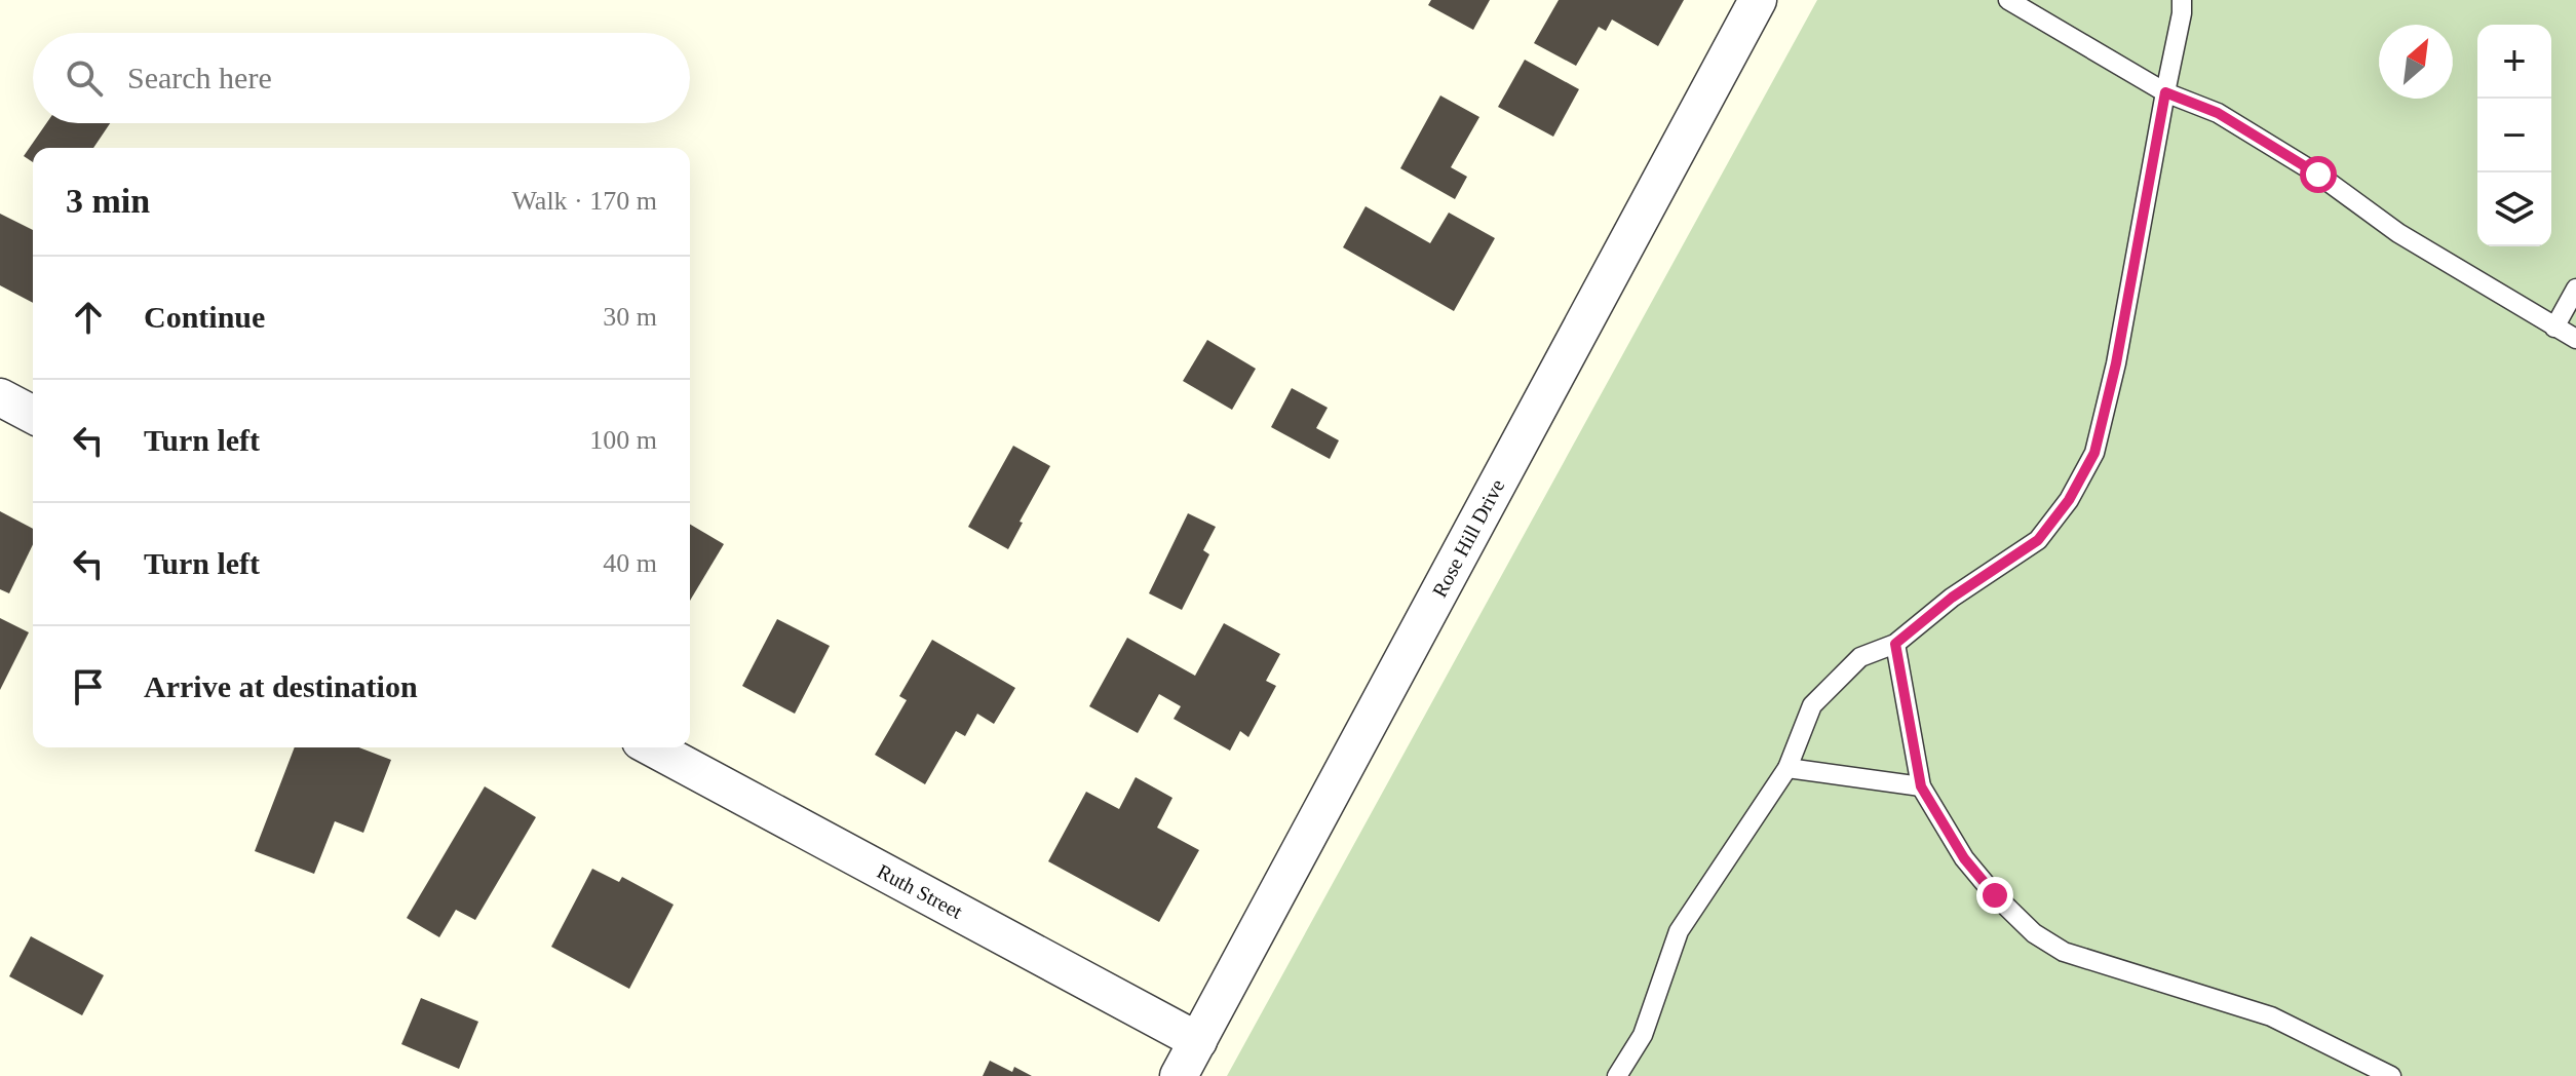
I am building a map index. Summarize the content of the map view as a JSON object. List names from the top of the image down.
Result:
{
  "streets": {
    "street": ["Rose Hill Drive", "Ruth Street"]
  },
  "crossings": [
    ["Rose Hill Drive", "Ruth Street"]
  ],
  "north": "top right",
  "page": {
    "map_buttons": ["+", "−"],
    "search": "Search here",
    "heading": ["3 min", "Walk · 170 m"],
    "list": [
      ["Continue", "30 m"],
      ["Turn left", "100 m"],
      ["Turn left", "40 m"],
      "Arrive at destination"
    ]
  }
}
